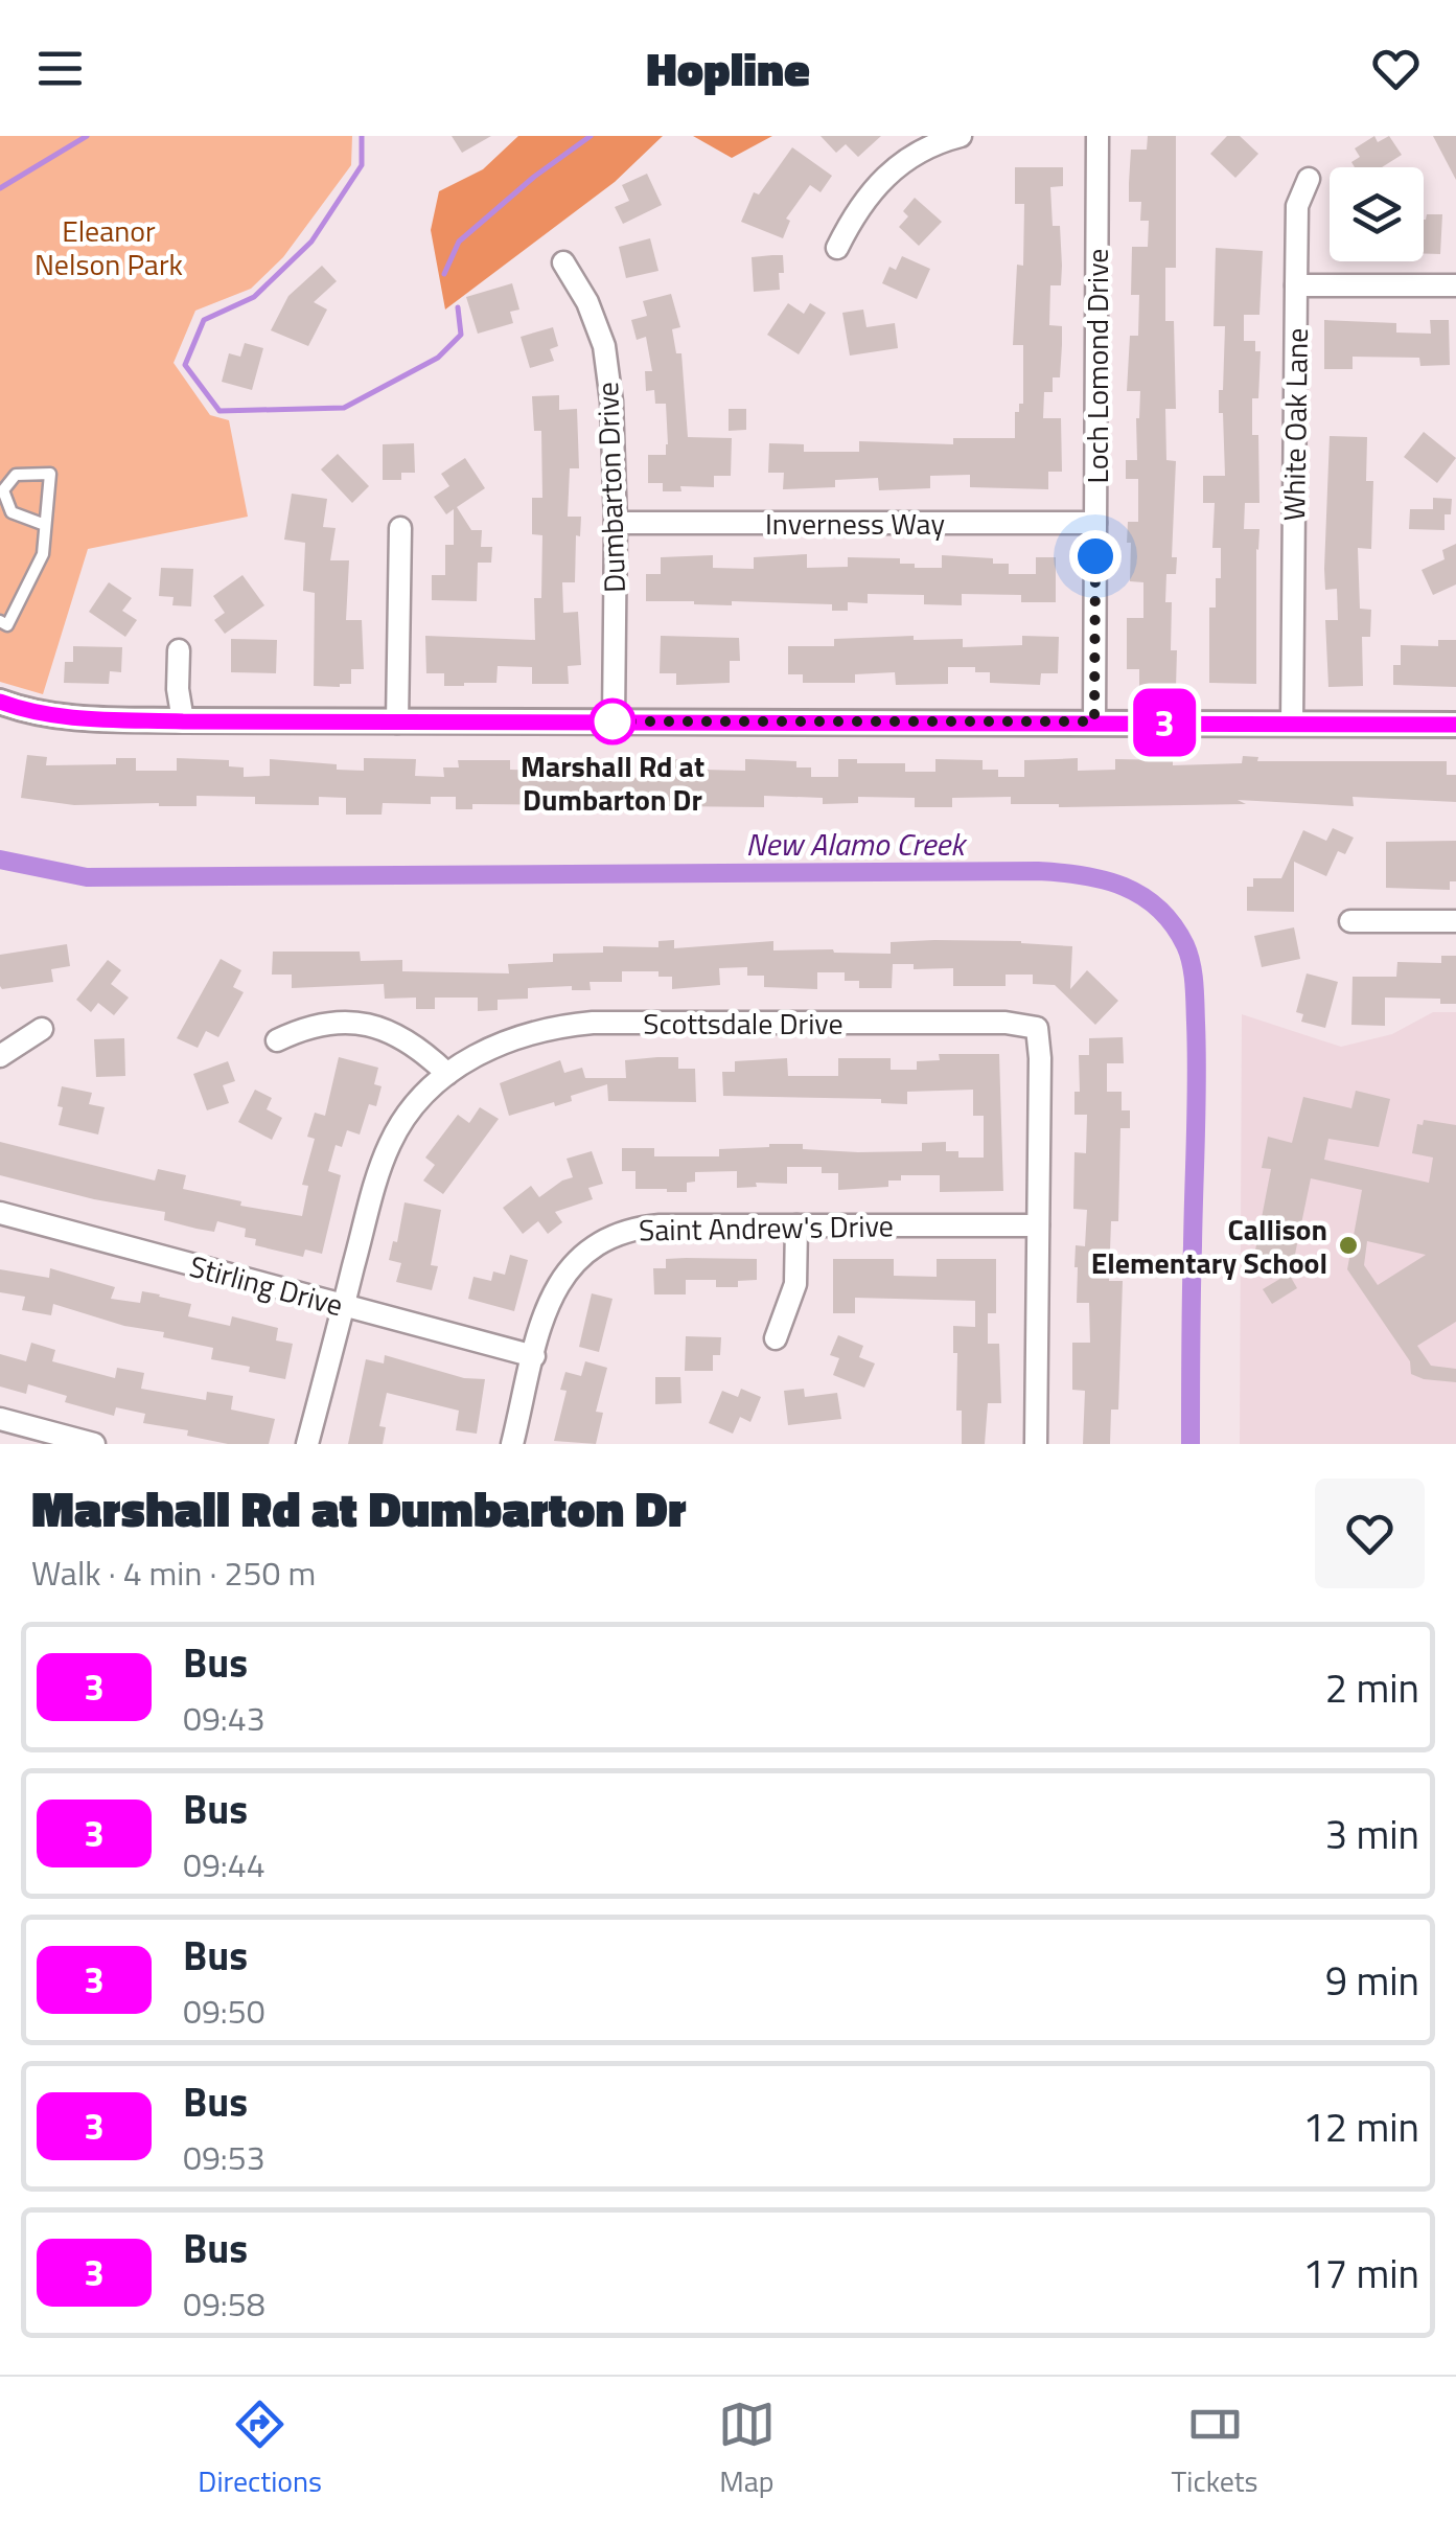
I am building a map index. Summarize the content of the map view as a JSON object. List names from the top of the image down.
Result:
{
  "streets": {
    "street": [
      "Loch Lomond Drive",
      "White Oak Lane",
      "Dumbarton Drive",
      "Inverness Way",
      "Scottsdale Drive",
      "Saint Andrew's Drive",
      "Stirling Drive"
    ]
  },
  "crossings": [
    ["Loch Lomond Drive", "Inverness Way"],
    ["Dumbarton Drive", "Inverness Way"],
    ["Scottsdale Drive", "Saint Andrew's Drive"],
    ["Scottsdale Drive", "Stirling Drive"],
    ["Saint Andrew's Drive", "Stirling Drive"]
  ],
  "water": ["New Alamo Creek"],
  "parks": ["Eleanor Nelson Park"],
  "places": ["Marshall Rd at Dumbarton Dr", "Callison Elementary School"],
  "lines": ["bus line 3"],
  "page": {
    "header": "Hopline",
    "on_map": "3",
    "heading": ["Marshall Rd at Dumbarton Dr", "Walk · 4 min · 250 m"],
    "list": [
      {
        "mark": "3",
        "name": "Bus",
        "note": "09:43",
        "value": "2 min"
      },
      {
        "mark": "3",
        "name": "Bus",
        "note": "09:44",
        "value": "3 min"
      },
      {
        "mark": "3",
        "name": "Bus",
        "note": "09:50",
        "value": "9 min"
      },
      {
        "mark": "3",
        "name": "Bus",
        "note": "09:53",
        "value": "12 min"
      },
      {
        "mark": "3",
        "name": "Bus",
        "note": "09:58",
        "value": "17 min"
      }
    ],
    "tabs": ["Directions", "Map", "Tickets"]
  }
}
